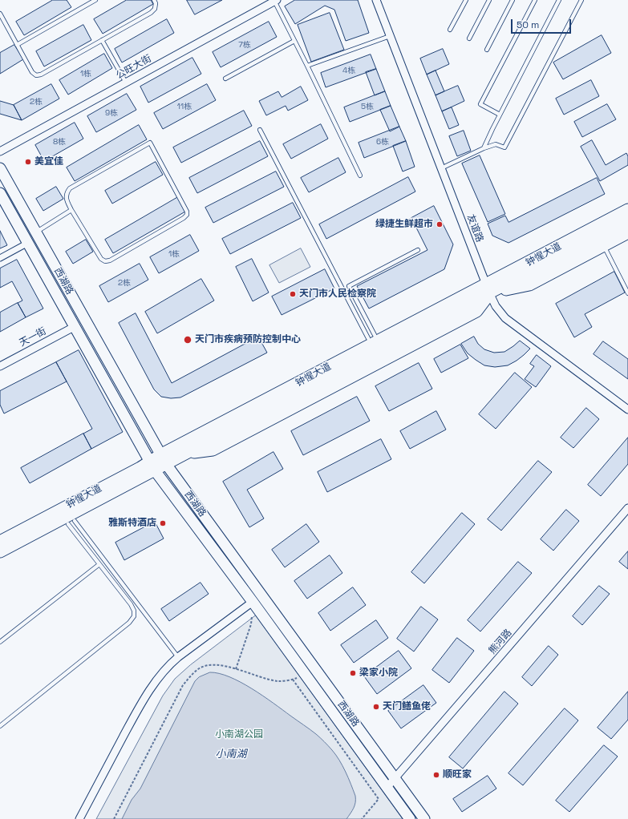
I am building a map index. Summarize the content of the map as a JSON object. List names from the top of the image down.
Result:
{
  "streets": {
    "highway": ["钟惺大道"],
    "main road": ["西湖路"],
    "street": [
      "公旺大街",
      "友谊路",
      "天一街",
      "熊河路"
    ]
  },
  "crossings": [
    ["友谊路", "钟惺大道"],
    ["钟惺大道", "西湖路"],
    ["西湖路", "天一街"],
    ["西湖路", "熊河路"]
  ],
  "water": ["小南湖"],
  "parks": ["小南湖公园"],
  "places": [
    "美宜佳",
    "绿捷生鲜超市",
    "天门市人民检察院",
    "天门市疾病预防控制中心",
    "雅斯特酒店",
    "梁家小院",
    "天门鳝鱼佬",
    "顺旺家"
  ],
  "house_numbers": [
    "7栋",
    "4栋",
    "1栋",
    "2栋",
    "11栋",
    "5栋",
    "9栋",
    "8栋",
    "6栋",
    "1栋",
    "2栋"
  ],
  "scale_bar": "50 m"
}
